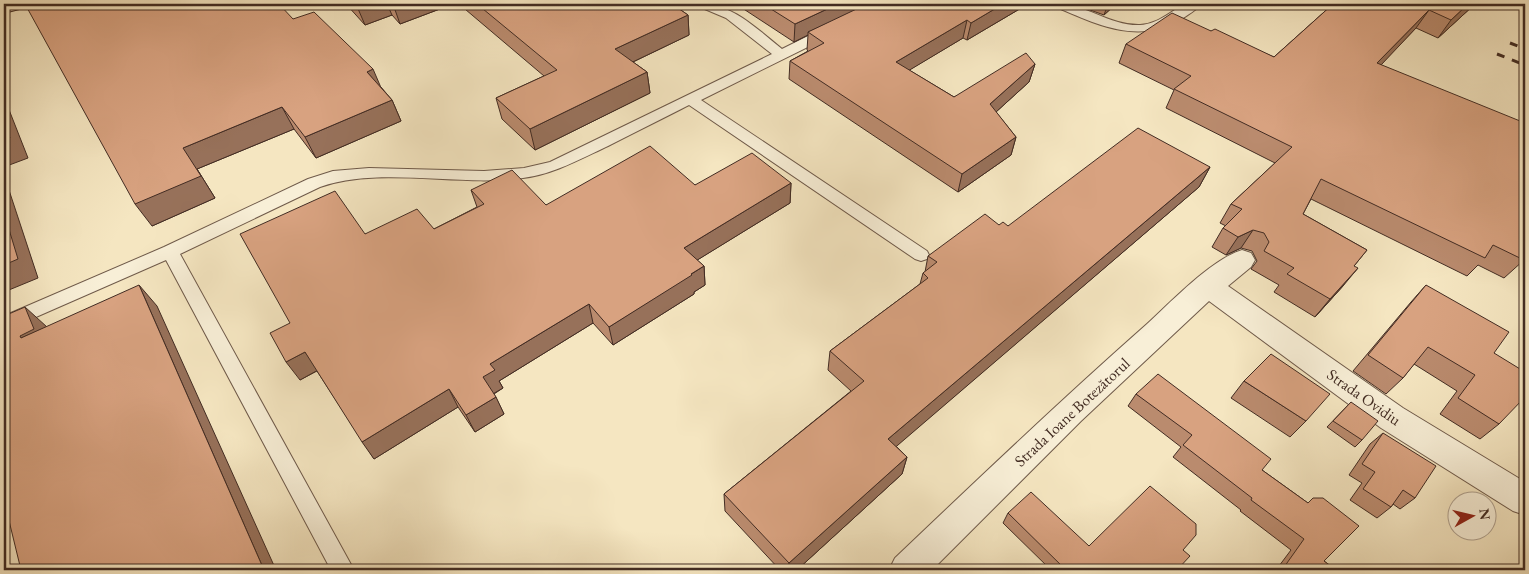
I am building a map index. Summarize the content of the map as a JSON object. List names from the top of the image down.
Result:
{
  "streets": {
    "street": ["Strada Ovidiu", "Strada Ioane Botezătorul"]
  },
  "crossings": [
    ["Strada Ovidiu", "Strada Ioane Botezătorul"]
  ],
  "north": "right"
}
